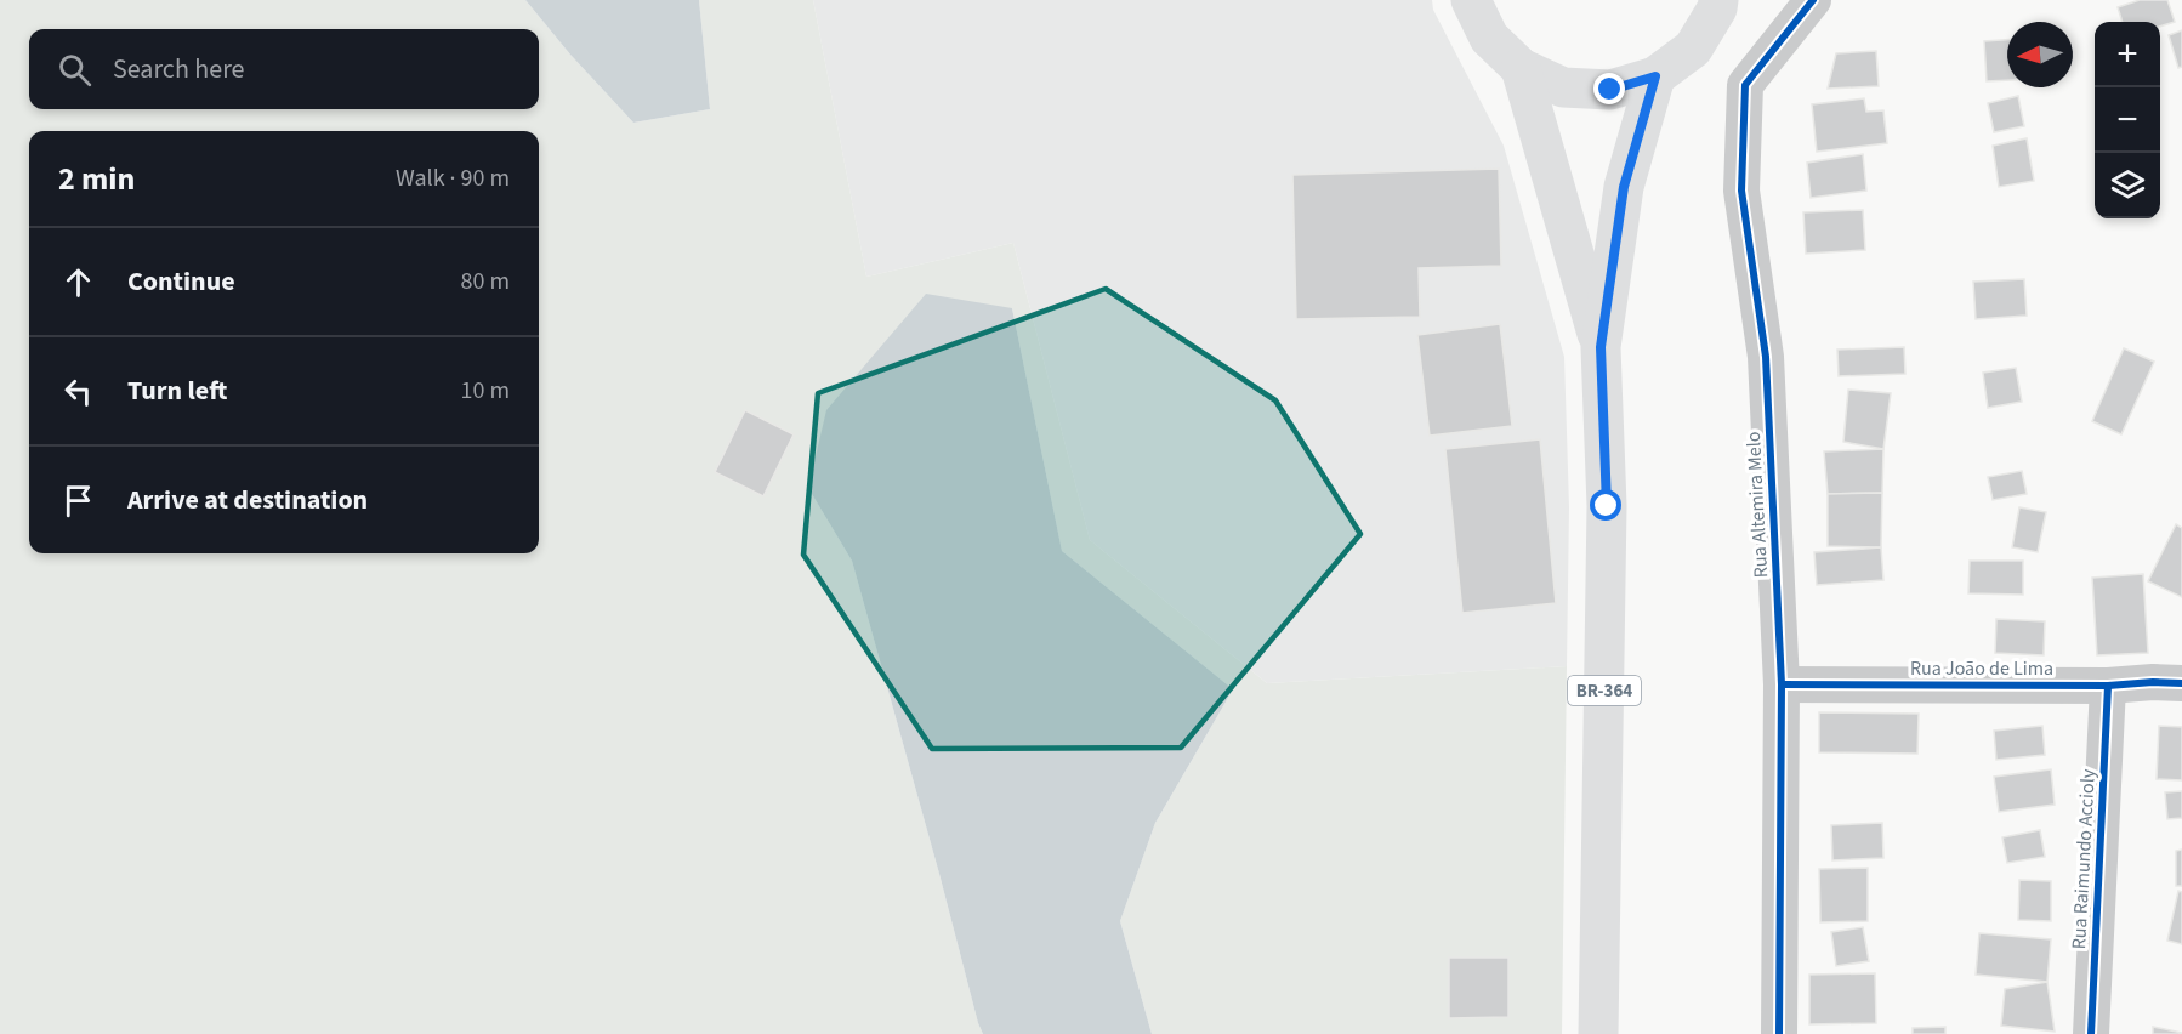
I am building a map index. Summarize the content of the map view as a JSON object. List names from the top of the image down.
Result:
{
  "streets": {
    "main road": ["BR-364"],
    "street": ["Rua Altemira Melo", "Rua João de Lima", "Rua Raimundo Accioly"]
  },
  "crossings": [
    ["Rua Altemira Melo", "Rua João de Lima"],
    ["Rua João de Lima", "Rua Raimundo Accioly"]
  ],
  "north": "left",
  "page": {
    "map_buttons": ["+", "−"],
    "search": "Search here",
    "heading": ["2 min", "Walk · 90 m"],
    "list": [
      ["Continue", "80 m"],
      ["Turn left", "10 m"],
      "Arrive at destination"
    ]
  }
}
